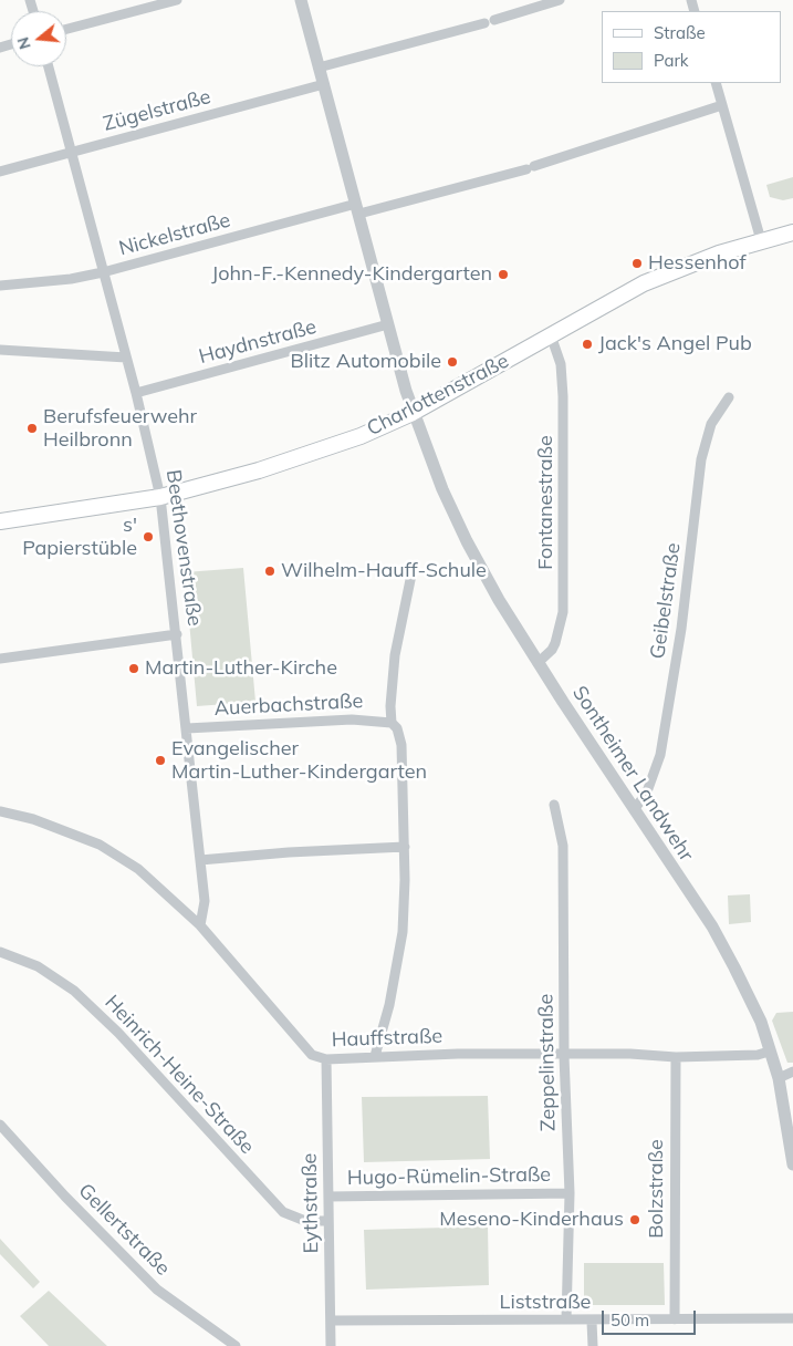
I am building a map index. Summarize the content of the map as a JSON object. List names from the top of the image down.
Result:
{
  "streets": {
    "main road": ["Charlottenstraße"],
    "street": [
      "Zügelstraße",
      "Nickelstraße",
      "Haydnstraße",
      "Fontanestraße",
      "Beethovenstraße",
      "Geibelstraße",
      "Auerbachstraße",
      "Sontheimer Landwehr",
      "Hauffstraße",
      "Zeppelinstraße",
      "Heinrich-Heine-Straße",
      "Hugo-Rümelin-Straße",
      "Bolzstraße",
      "Eythstraße",
      "Gellertstraße",
      "Liststraße"
    ]
  },
  "crossings": [
    ["Zügelstraße", "Beethovenstraße"],
    ["Zügelstraße", "Sontheimer Landwehr"],
    ["Nickelstraße", "Beethovenstraße"],
    ["Nickelstraße", "Sontheimer Landwehr"],
    ["Haydnstraße", "Beethovenstraße"],
    ["Haydnstraße", "Sontheimer Landwehr"],
    ["Charlottenstraße", "Fontanestraße"],
    ["Charlottenstraße", "Beethovenstraße"],
    ["Charlottenstraße", "Sontheimer Landwehr"],
    ["Fontanestraße", "Sontheimer Landwehr"],
    ["Beethovenstraße", "Auerbachstraße"],
    ["Beethovenstraße", "Hauffstraße"],
    ["Geibelstraße", "Sontheimer Landwehr"],
    ["Sontheimer Landwehr", "Hauffstraße"],
    ["Hauffstraße", "Zeppelinstraße"],
    ["Hauffstraße", "Bolzstraße"],
    ["Hauffstraße", "Eythstraße"],
    ["Zeppelinstraße", "Hugo-Rümelin-Straße"],
    ["Zeppelinstraße", "Liststraße"],
    ["Heinrich-Heine-Straße", "Eythstraße"],
    ["Hugo-Rümelin-Straße", "Eythstraße"],
    ["Bolzstraße", "Liststraße"],
    ["Eythstraße", "Liststraße"]
  ],
  "places": [
    "Hessenhof",
    "John-F.-Kennedy-Kindergarten",
    "Jack's Angel Pub",
    "Blitz Automobile",
    "Berufsfeuerwehr Heilbronn",
    "s' Papierstüble",
    "Wilhelm-Hauff-Schule",
    "Martin-Luther-Kirche",
    "Evangelischer Martin-Luther-Kindergarten",
    "Meseno-Kinderhaus"
  ],
  "legend": ["Straße", "Park"],
  "scale_bar": "50 m",
  "north": "left"
}
